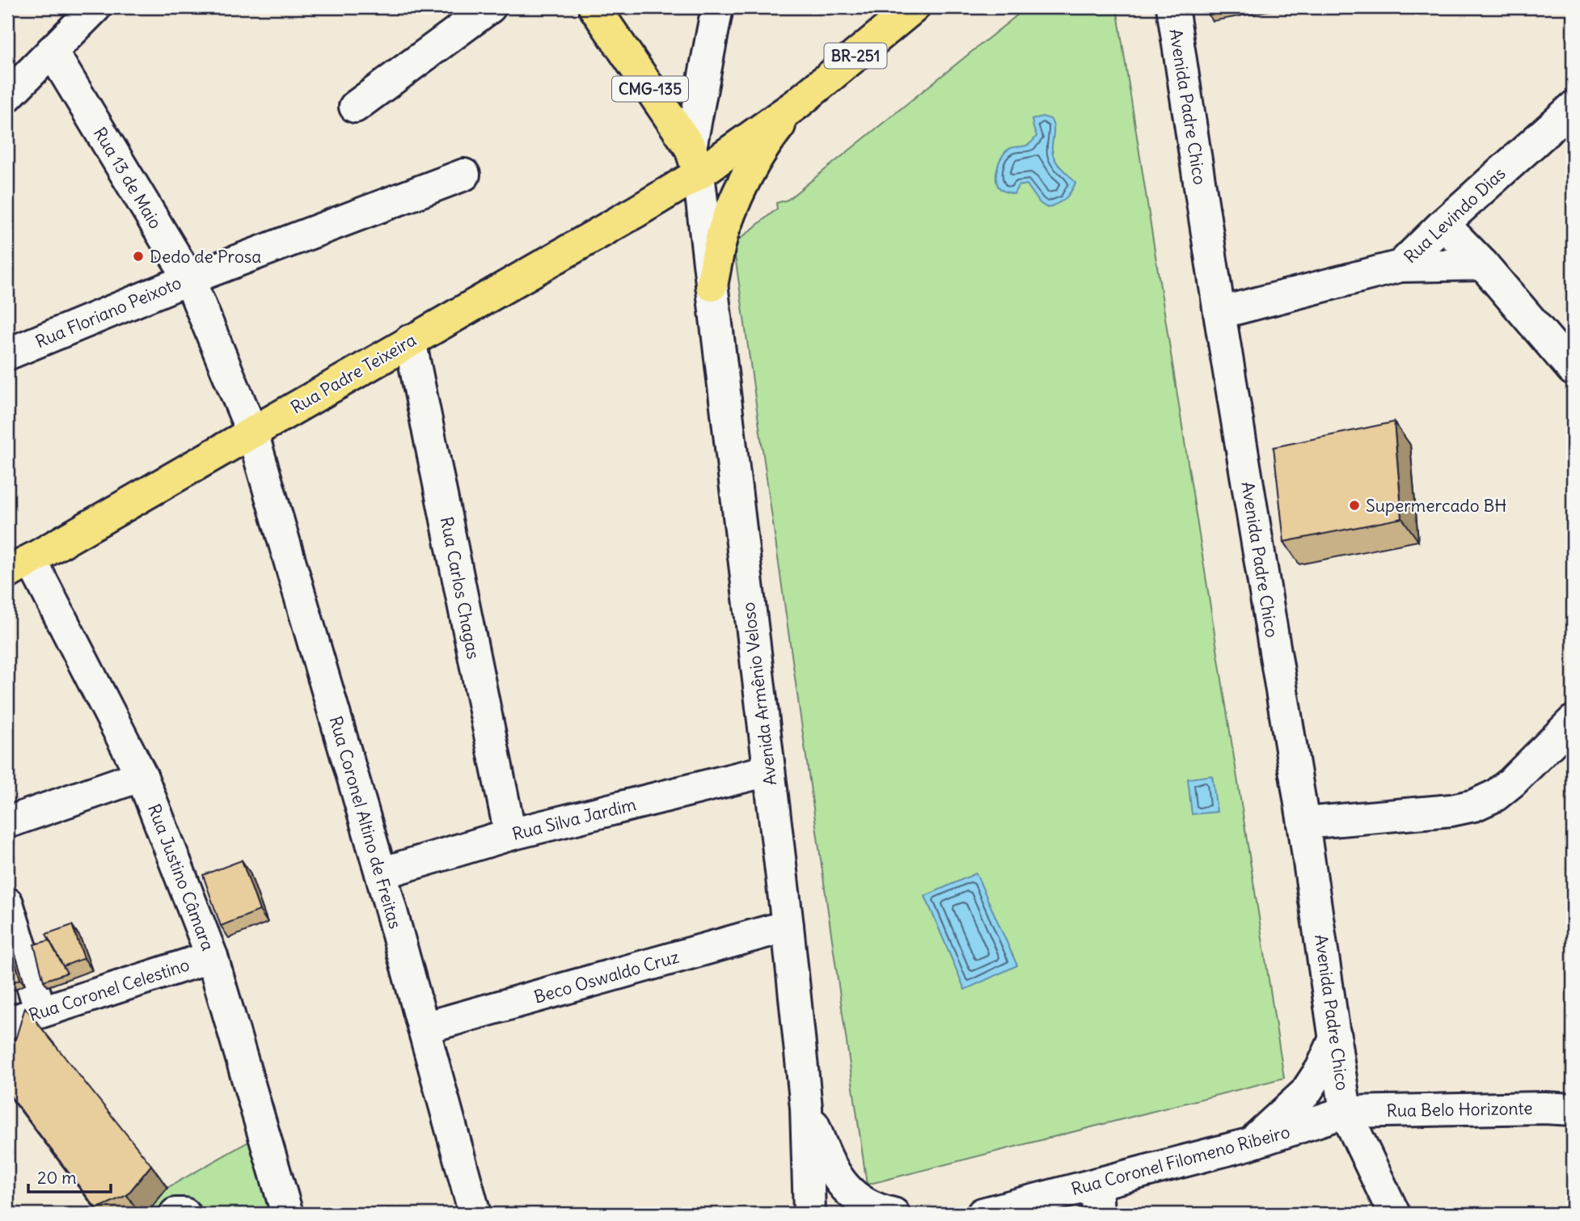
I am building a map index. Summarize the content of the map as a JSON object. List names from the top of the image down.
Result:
{
  "streets": {
    "main road": ["BR-251", "CMG-135", "Rua Padre Teixeira"],
    "street": [
      "Avenida Padre Chico",
      "Rua 13 de Maio",
      "Rua Levindo Dias",
      "Rua Floriano Peixoto",
      "Rua Carlos Chagas",
      "Avenida Armênio Veloso",
      "Rua Silva Jardim",
      "Rua Coronel Altino de Freitas",
      "Rua Justino Câmara",
      "Beco Oswaldo Cruz",
      "Rua Coronel Celestino",
      "Rua Belo Horizonte",
      "Rua Coronel Filomeno Ribeiro"
    ]
  },
  "crossings": [
    ["BR-251", "CMG-135"],
    ["BR-251", "Rua Padre Teixeira"],
    ["BR-251", "Avenida Armênio Veloso"],
    ["CMG-135", "Rua Padre Teixeira"],
    ["CMG-135", "Avenida Armênio Veloso"],
    ["Avenida Padre Chico", "Rua Levindo Dias"],
    ["Avenida Padre Chico", "Rua Belo Horizonte"],
    ["Avenida Padre Chico", "Rua Coronel Filomeno Ribeiro"],
    ["Rua 13 de Maio", "Rua Floriano Peixoto"],
    ["Rua 13 de Maio", "Rua Padre Teixeira"],
    ["Rua 13 de Maio", "Rua Coronel Altino de Freitas"],
    ["Rua Padre Teixeira", "Rua Carlos Chagas"],
    ["Rua Padre Teixeira", "Avenida Armênio Veloso"],
    ["Rua Padre Teixeira", "Rua Coronel Altino de Freitas"],
    ["Rua Padre Teixeira", "Rua Justino Câmara"],
    ["Rua Carlos Chagas", "Rua Silva Jardim"],
    ["Avenida Armênio Veloso", "Rua Silva Jardim"],
    ["Avenida Armênio Veloso", "Beco Oswaldo Cruz"],
    ["Rua Silva Jardim", "Rua Coronel Altino de Freitas"],
    ["Rua Coronel Altino de Freitas", "Beco Oswaldo Cruz"],
    ["Rua Justino Câmara", "Rua Coronel Celestino"],
    ["Rua Belo Horizonte", "Rua Coronel Filomeno Ribeiro"]
  ],
  "places": ["Dedo de Prosa", "Supermercado BH"],
  "scale_bar": "20 m"
}
